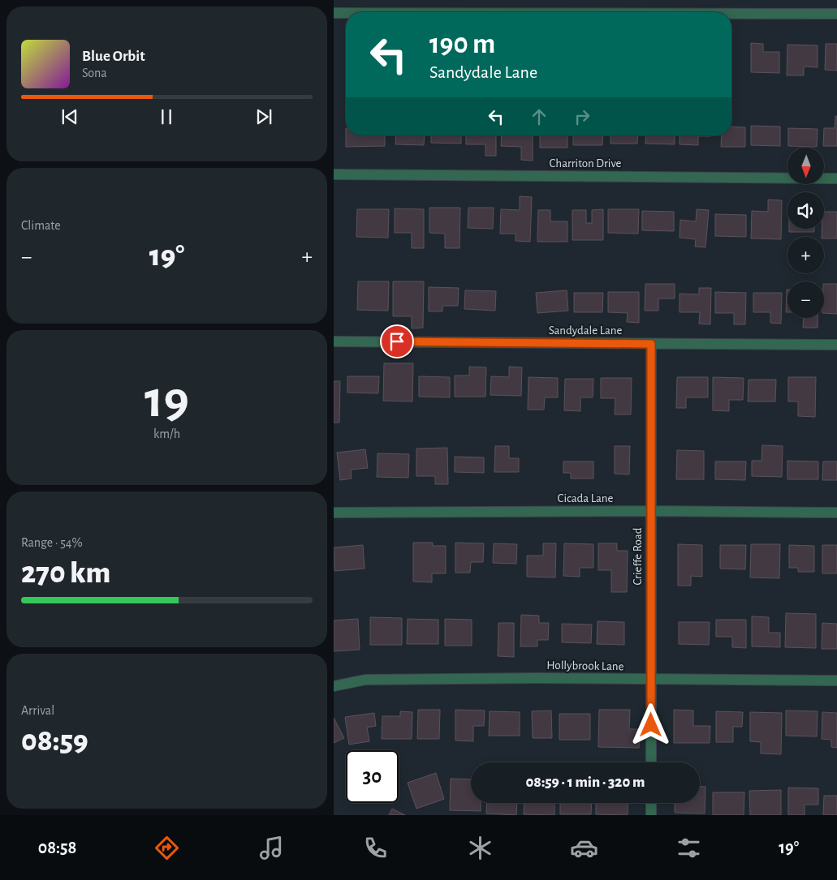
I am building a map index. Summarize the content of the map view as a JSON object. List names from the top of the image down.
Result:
{
  "streets": {
    "street": [
      "Charriton Drive",
      "Sandydale Lane",
      "Cicada Lane",
      "Crieffe Road",
      "Hollybrook Lane"
    ]
  },
  "crossings": [
    ["Sandydale Lane", "Crieffe Road"],
    ["Cicada Lane", "Crieffe Road"],
    ["Crieffe Road", "Hollybrook Lane"]
  ],
  "north": "bottom",
  "page": {
    "turn": ["190 m", "Sandydale Lane"],
    "song": ["Blue Orbit", "Sona"],
    "map_buttons": ["+", "−"],
    "tile": [
      "Climate",
      ["19", "km/h"],
      ["Range · 54%", "270 km"],
      ["Arrival", "08:59"]
    ],
    "heat": ["−", "19°", "+"],
    "limit": "30",
    "trip": "08:59 · 1 min · 320 m",
    "tabs": ["08:58", "19°"]
  }
}
